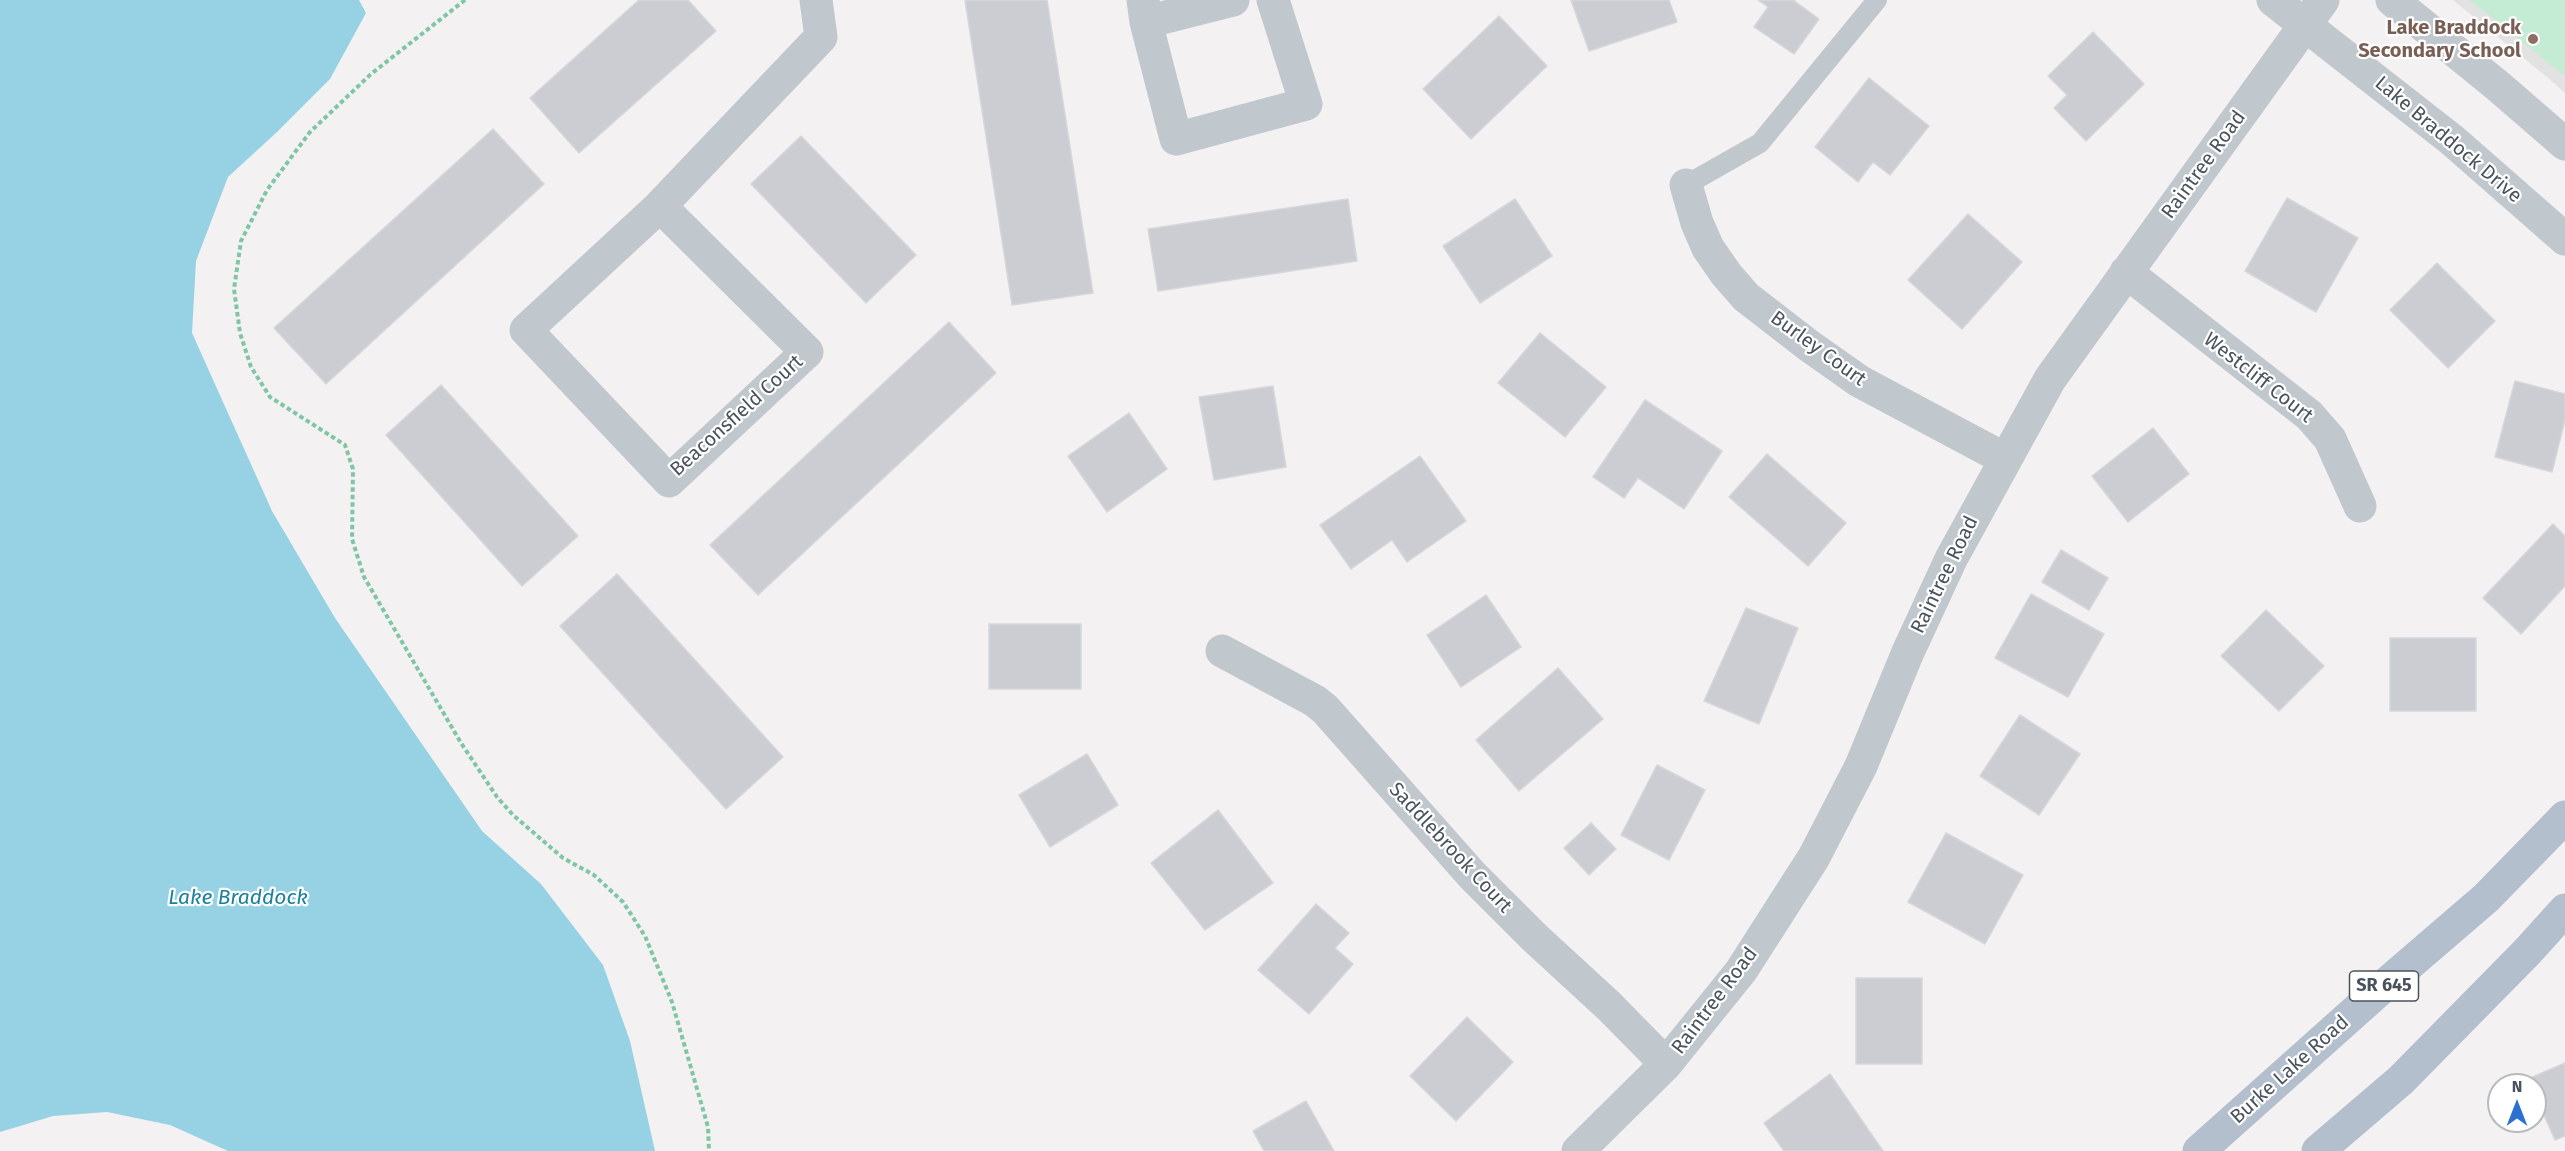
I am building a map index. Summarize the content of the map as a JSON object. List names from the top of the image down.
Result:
{
  "streets": {
    "main road": ["SR 645", "Burke Lake Road"],
    "street": [
      "Lake Braddock Drive",
      "Raintree Road",
      "Burley Court",
      "Westcliff Court",
      "Beaconsfield Court",
      "Saddlebrook Court"
    ]
  },
  "crossings": [
    ["Lake Braddock Drive", "Raintree Road"],
    ["Raintree Road", "Burley Court"],
    ["Raintree Road", "Westcliff Court"],
    ["Raintree Road", "Saddlebrook Court"]
  ],
  "water": ["Lake Braddock"],
  "places": ["Lake Braddock Secondary School"],
  "north": "top"
}
